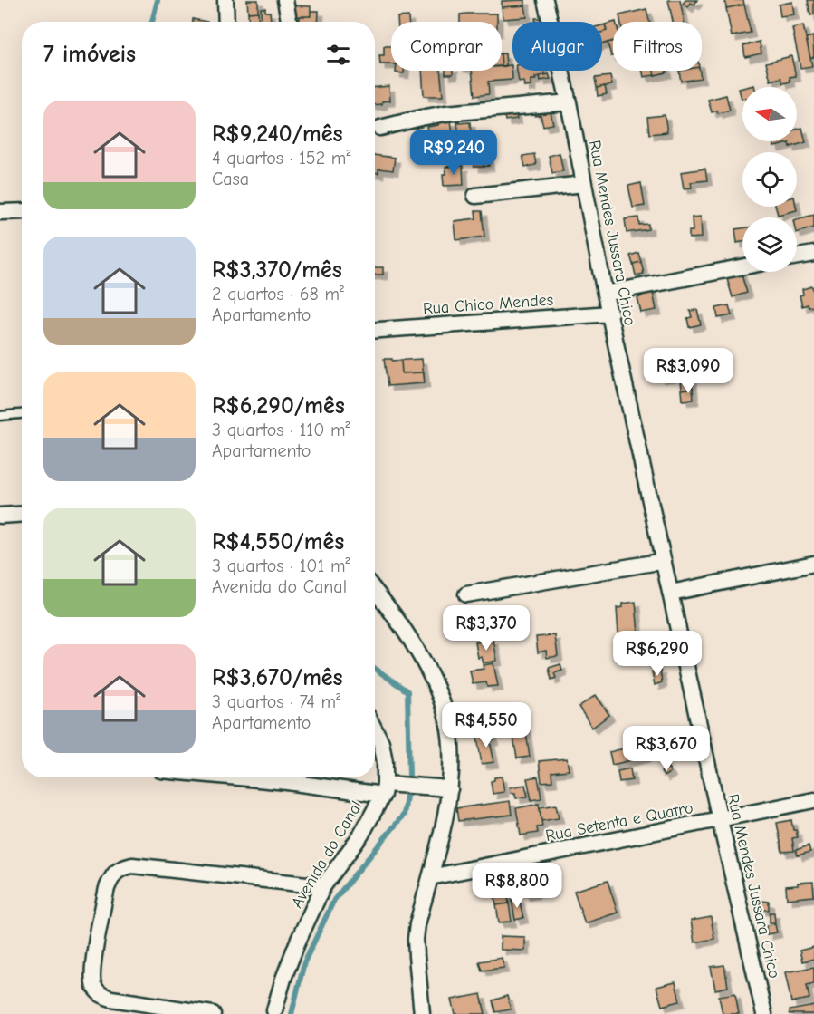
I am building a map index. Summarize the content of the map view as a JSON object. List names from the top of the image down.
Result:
{
  "streets": {
    "street": [
      "Rua Mendes Jussara Chico",
      "Rua Chico Mendes",
      "Rua Setenta e Quatro",
      "Avenida do Canal"
    ]
  },
  "crossings": [
    ["Rua Mendes Jussara Chico", "Rua Chico Mendes"],
    ["Rua Mendes Jussara Chico", "Rua Setenta e Quatro"]
  ],
  "north": "left",
  "page": {
    "chip": ["Comprar", "Alugar", "Filtros"],
    "heading": "7 imóveis",
    "list": [
      {
        "name": "R$9,240/mês",
        "note": "4 quartos · 152 m² · Casa"
      },
      {
        "name": "R$3,370/mês",
        "note": "2 quartos · 68 m² · Apartamento"
      },
      {
        "name": "R$6,290/mês",
        "note": "3 quartos · 110 m² · Apartamento"
      },
      {
        "name": "R$4,550/mês",
        "note": "3 quartos · 101 m² · Avenida do Canal"
      },
      {
        "name": "R$3,670/mês",
        "note": "3 quartos · 74 m² · Apartamento"
      }
    ],
    "price": [
      "R$9,240",
      "R$3,090",
      "R$3,370",
      "R$6,290",
      "R$4,550",
      "R$3,670",
      "R$8,800"
    ]
  }
}
